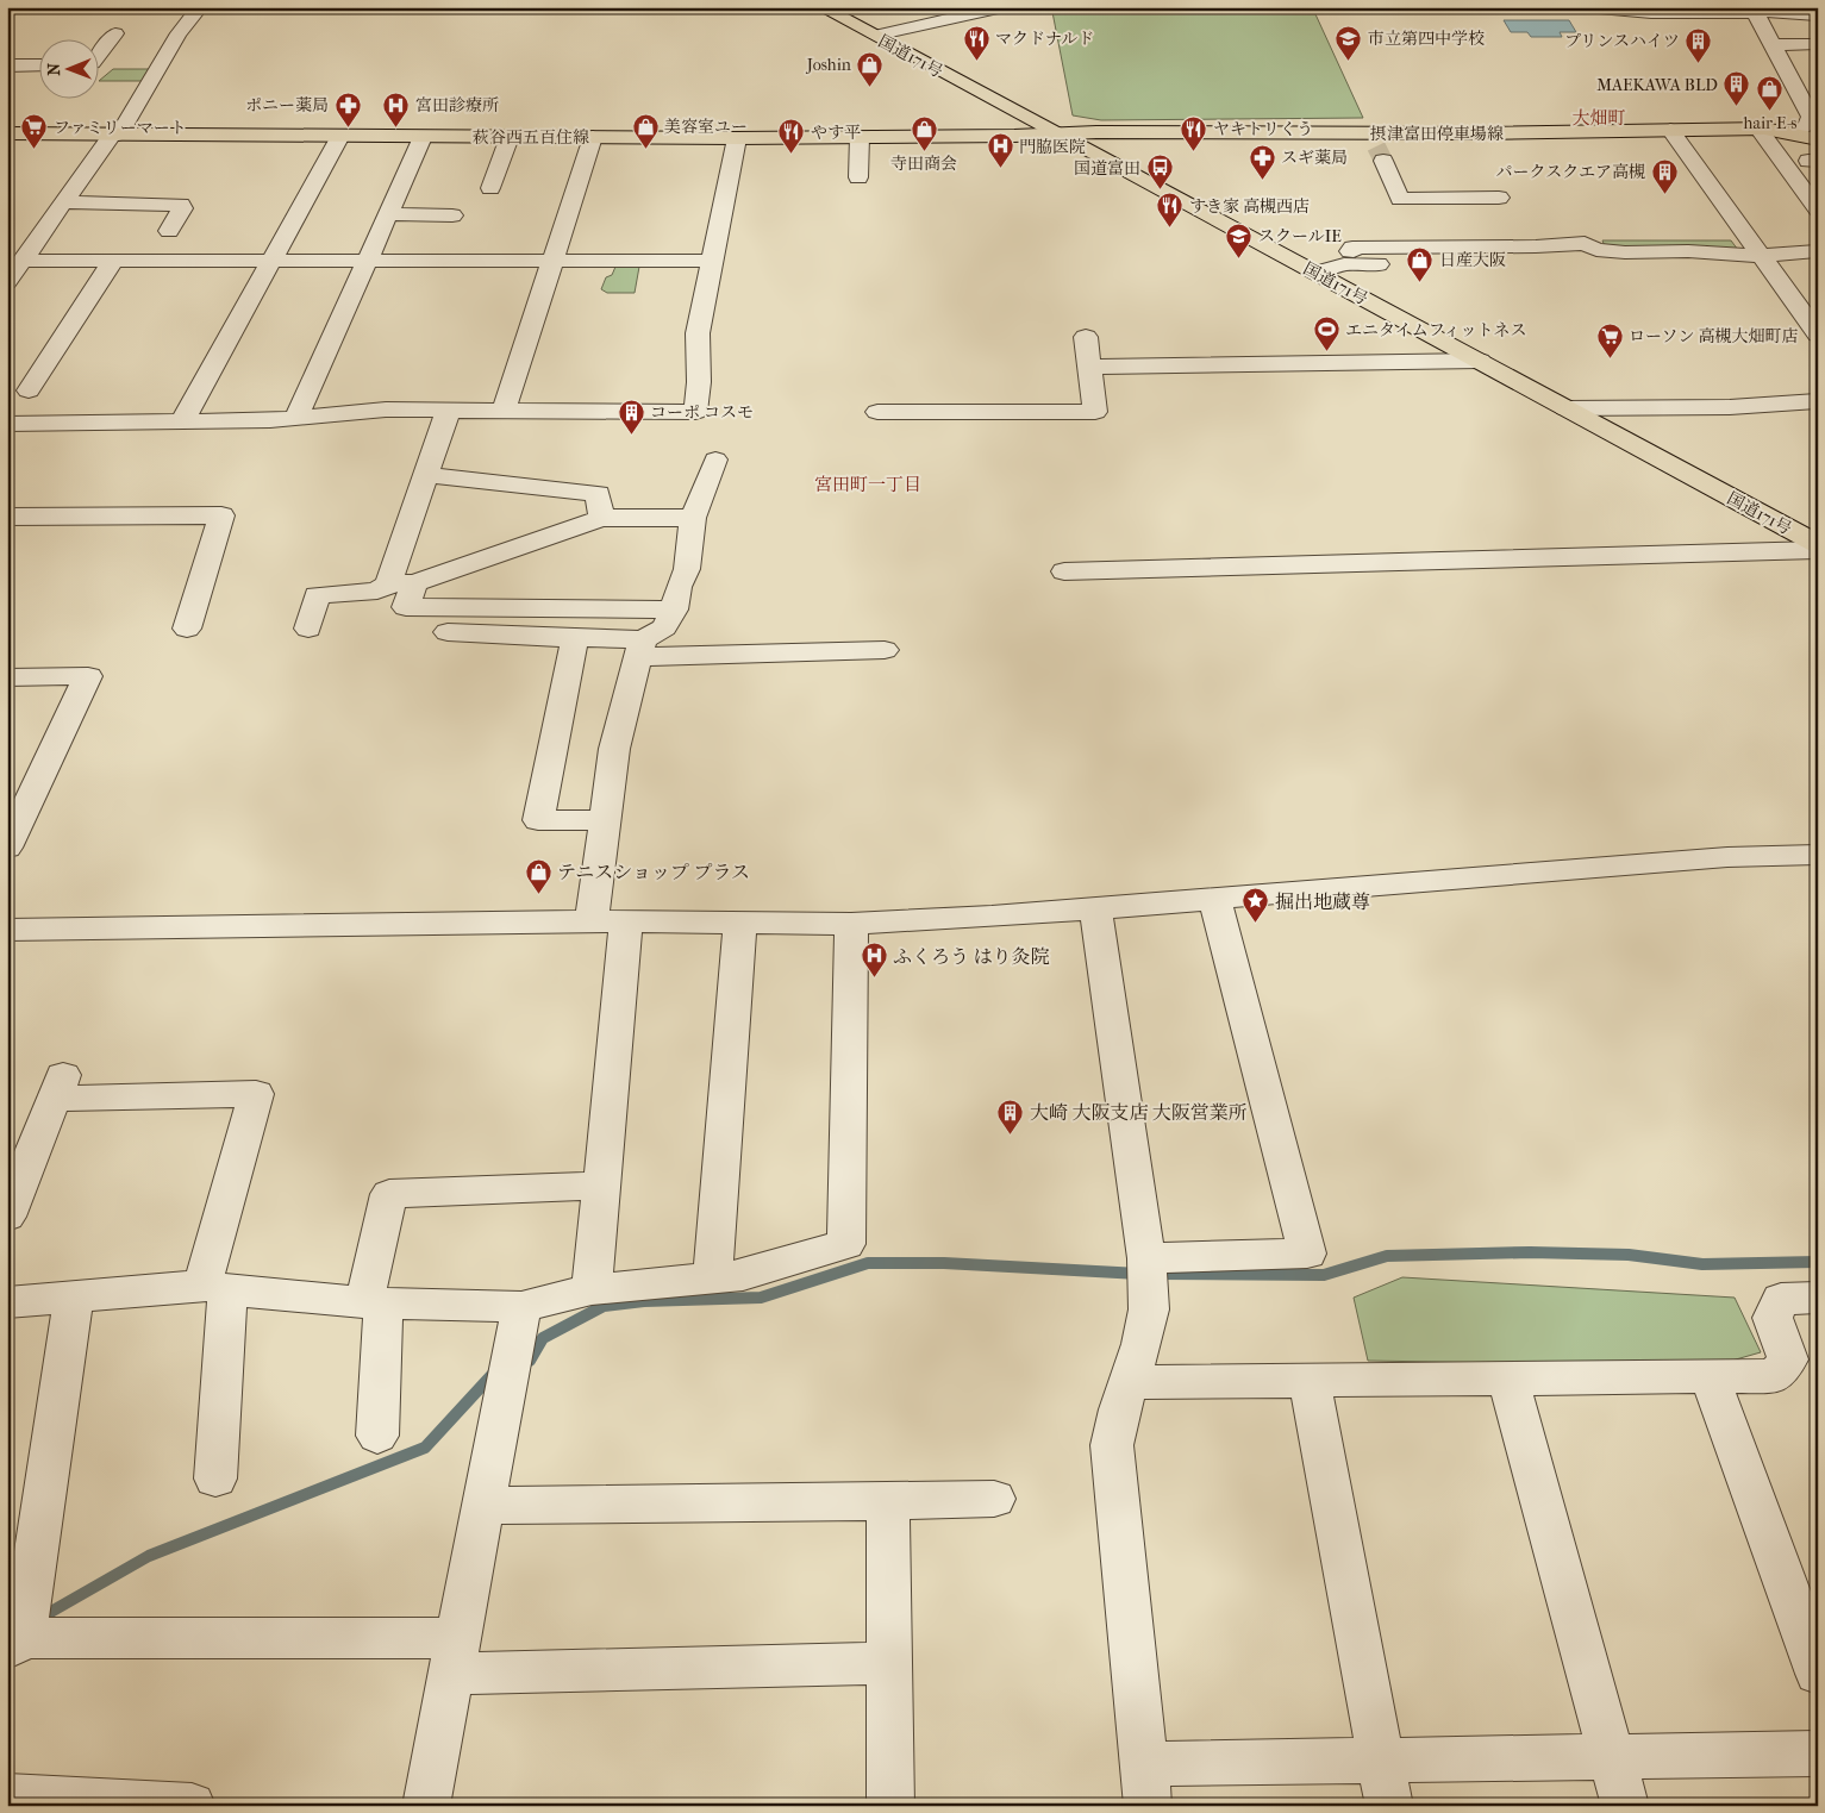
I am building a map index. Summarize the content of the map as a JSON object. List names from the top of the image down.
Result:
{
  "streets": {
    "main road": ["国道171号", "摂津富田停車場線", "萩谷西五百住線"]
  },
  "crossings": [
    ["国道171号", "摂津富田停車場線"],
    ["国道171号", "萩谷西五百住線"],
    ["摂津富田停車場線", "萩谷西五百住線"]
  ],
  "districts": ["大畑町", "宮田町一丁目"],
  "places": {
    "restaurant": [
      "マクドナルド",
      "ヤキトリくう",
      "やす平",
      "すき家 高槻西店"
    ],
    "school or university": ["市立第四中学校", "スクールIE"],
    "building": [
      "プリンスハイツ",
      "MAEKAWA BLD",
      "パークスクエア高槻",
      "コーポ コスモ",
      "大崎 大阪支店 大阪営業所"
    ],
    "shop": [
      "Joshin",
      "hair E-s",
      "美容室ユー",
      "寺田商会",
      "日産大阪",
      "テニスショップ プラス"
    ],
    "pharmacy": ["ポニー薬局", "スギ薬局"],
    "hospital": ["宮田診療所", "門脇医院", "ふくろう はり灸院"],
    "supermarket": ["ファミリーマート", "ローソン 高槻大畑町店"],
    "bus stop": ["国道富田"],
    "sports": ["エニタイムフィットネス"],
    "place": ["掘出地蔵尊"]
  },
  "north": "left"
}
